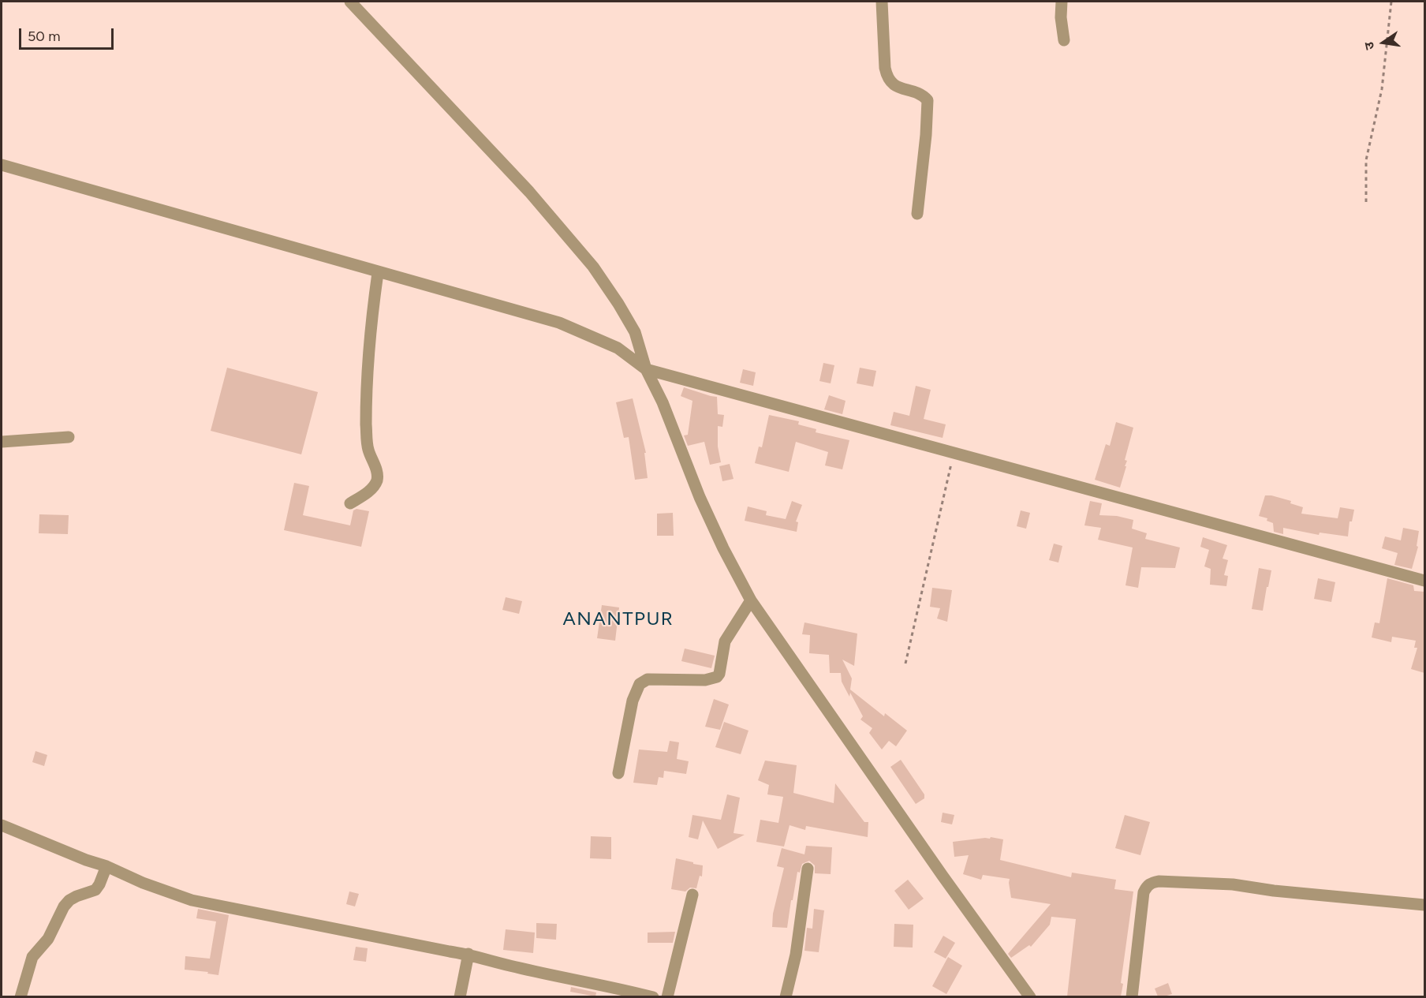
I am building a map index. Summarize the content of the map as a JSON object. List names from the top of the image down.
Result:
{
  "districts": ["ANANTPUR"],
  "scale_bar": "50 m",
  "north": "left"
}
